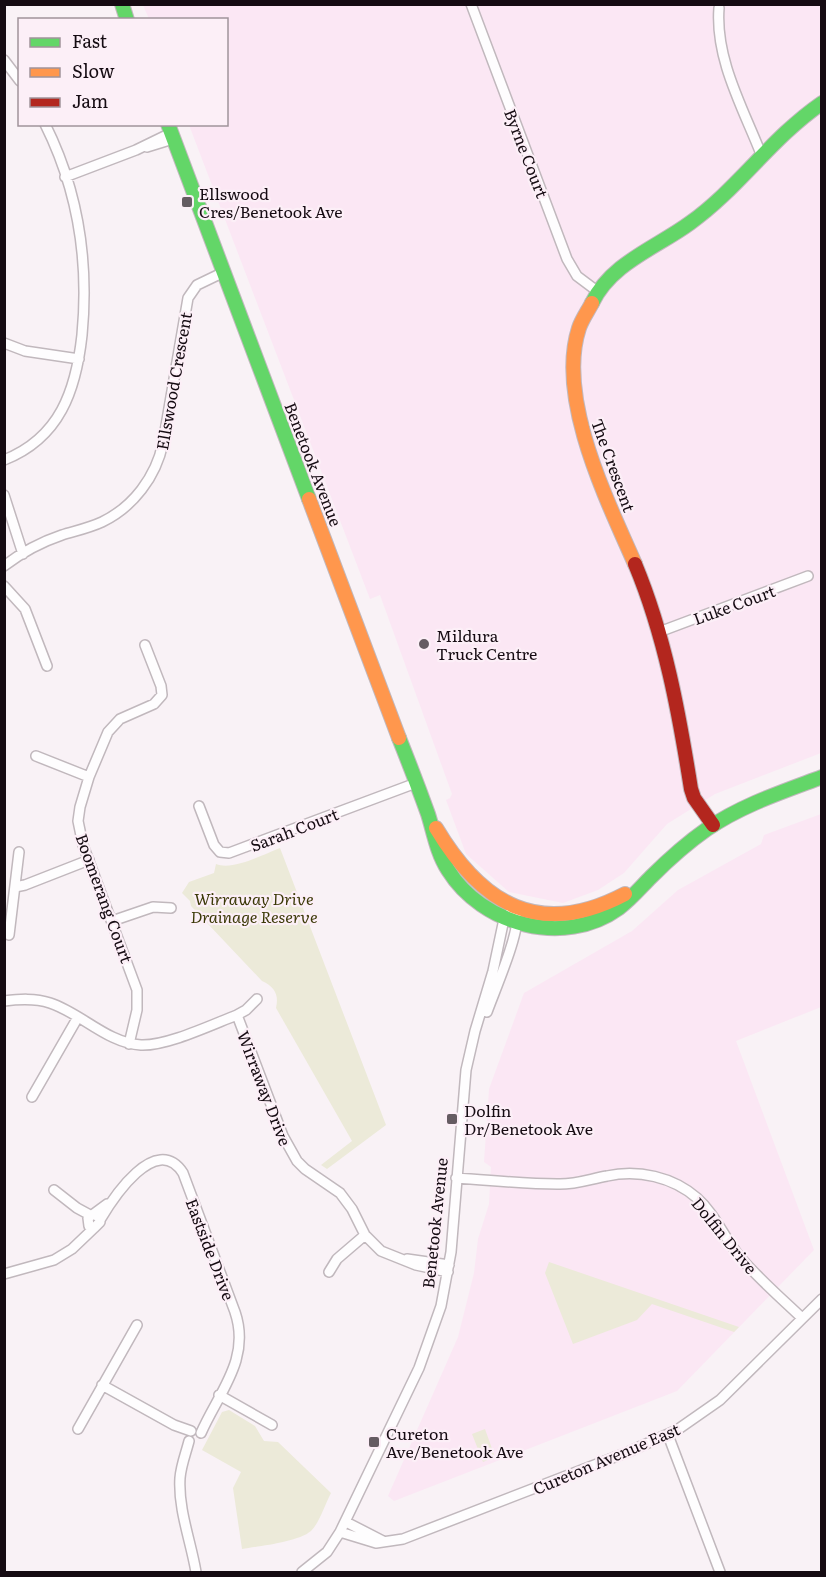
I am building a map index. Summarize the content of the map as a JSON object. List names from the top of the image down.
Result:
{
  "streets": {
    "main road": ["Benetook Avenue", "The Crescent"],
    "street": [
      "Byrne Court",
      "Ellswood Crescent",
      "Luke Court",
      "Sarah Court",
      "Boomerang Court",
      "Wirraway Drive",
      "Dolfin Drive",
      "Eastside Drive",
      "Cureton Avenue East"
    ]
  },
  "crossings": [
    ["Byrne Court", "The Crescent"],
    ["Ellswood Crescent", "Benetook Avenue"],
    ["Benetook Avenue", "Sarah Court"],
    ["Benetook Avenue", "Wirraway Drive"],
    ["Benetook Avenue", "Dolfin Drive"],
    ["The Crescent", "Luke Court"],
    ["Boomerang Court", "Wirraway Drive"],
    ["Dolfin Drive", "Cureton Avenue East"]
  ],
  "parks": ["Wirraway Drive Drainage Reserve"],
  "places": {
    "transit": ["Ellswood Cres/Benetook Ave", "Dolfin Dr/Benetook Ave", "Cureton Ave/Benetook Ave"],
    "other": ["Mildura Truck Centre"]
  },
  "legend": ["Fast", "Slow", "Jam"]
}
